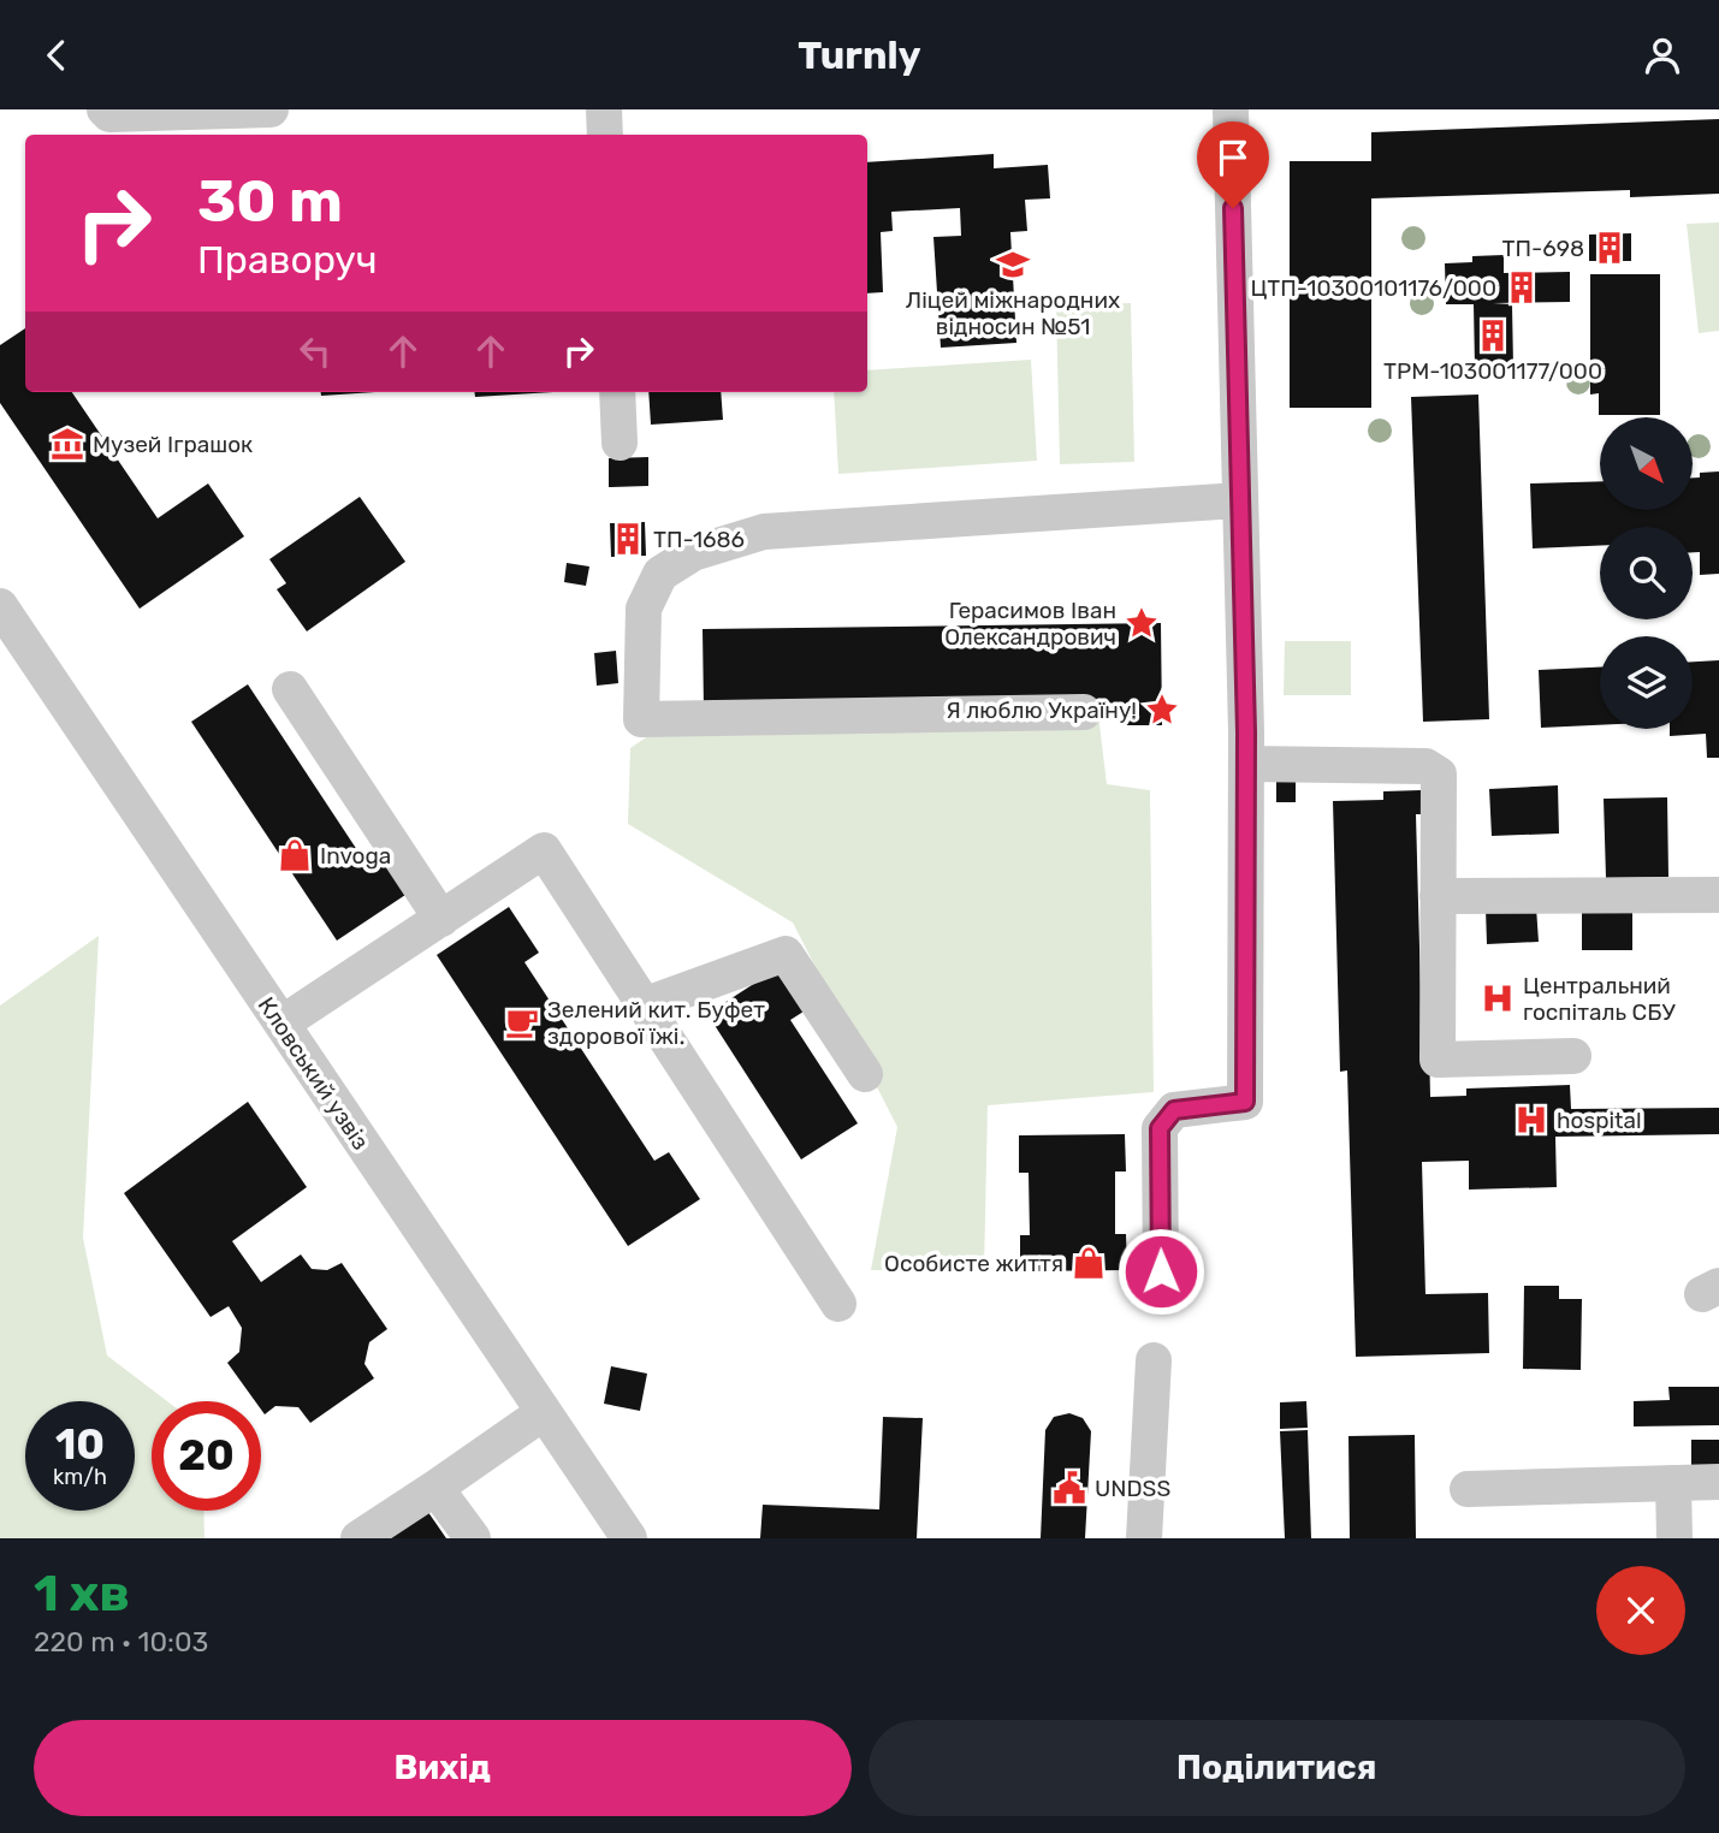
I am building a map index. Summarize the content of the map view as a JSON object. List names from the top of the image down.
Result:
{
  "streets": {
    "street": ["Кловський узвіз"]
  },
  "places": {
    "building": [
      "ТП-698",
      "ЦТП-10300101176/000",
      "ТРМ-103001177/000",
      "ТП-1686"
    ],
    "school or university": ["Ліцей міжнародних відносин №51"],
    "museum": ["Музей Іграшок"],
    "place": ["Герасимов Іван Олександрович", "Я люблю Україну!"],
    "shop": ["Invoga", "Особисте життя"],
    "hospital": ["Центральний госпіталь СБУ", "hospital"],
    "cafe": ["Зелений кит. Буфет здорової їжі."],
    "public building": ["UNDSS"]
  },
  "north": "bottom right",
  "page": {
    "header": "Turnly",
    "turn": ["30 m", "Праворуч"],
    "speed": "10 km/h",
    "limit": "20",
    "heading": ["1 хв", "220 m · 10:03"],
    "buttons": ["Вихід", "Поділитися"]
  }
}
